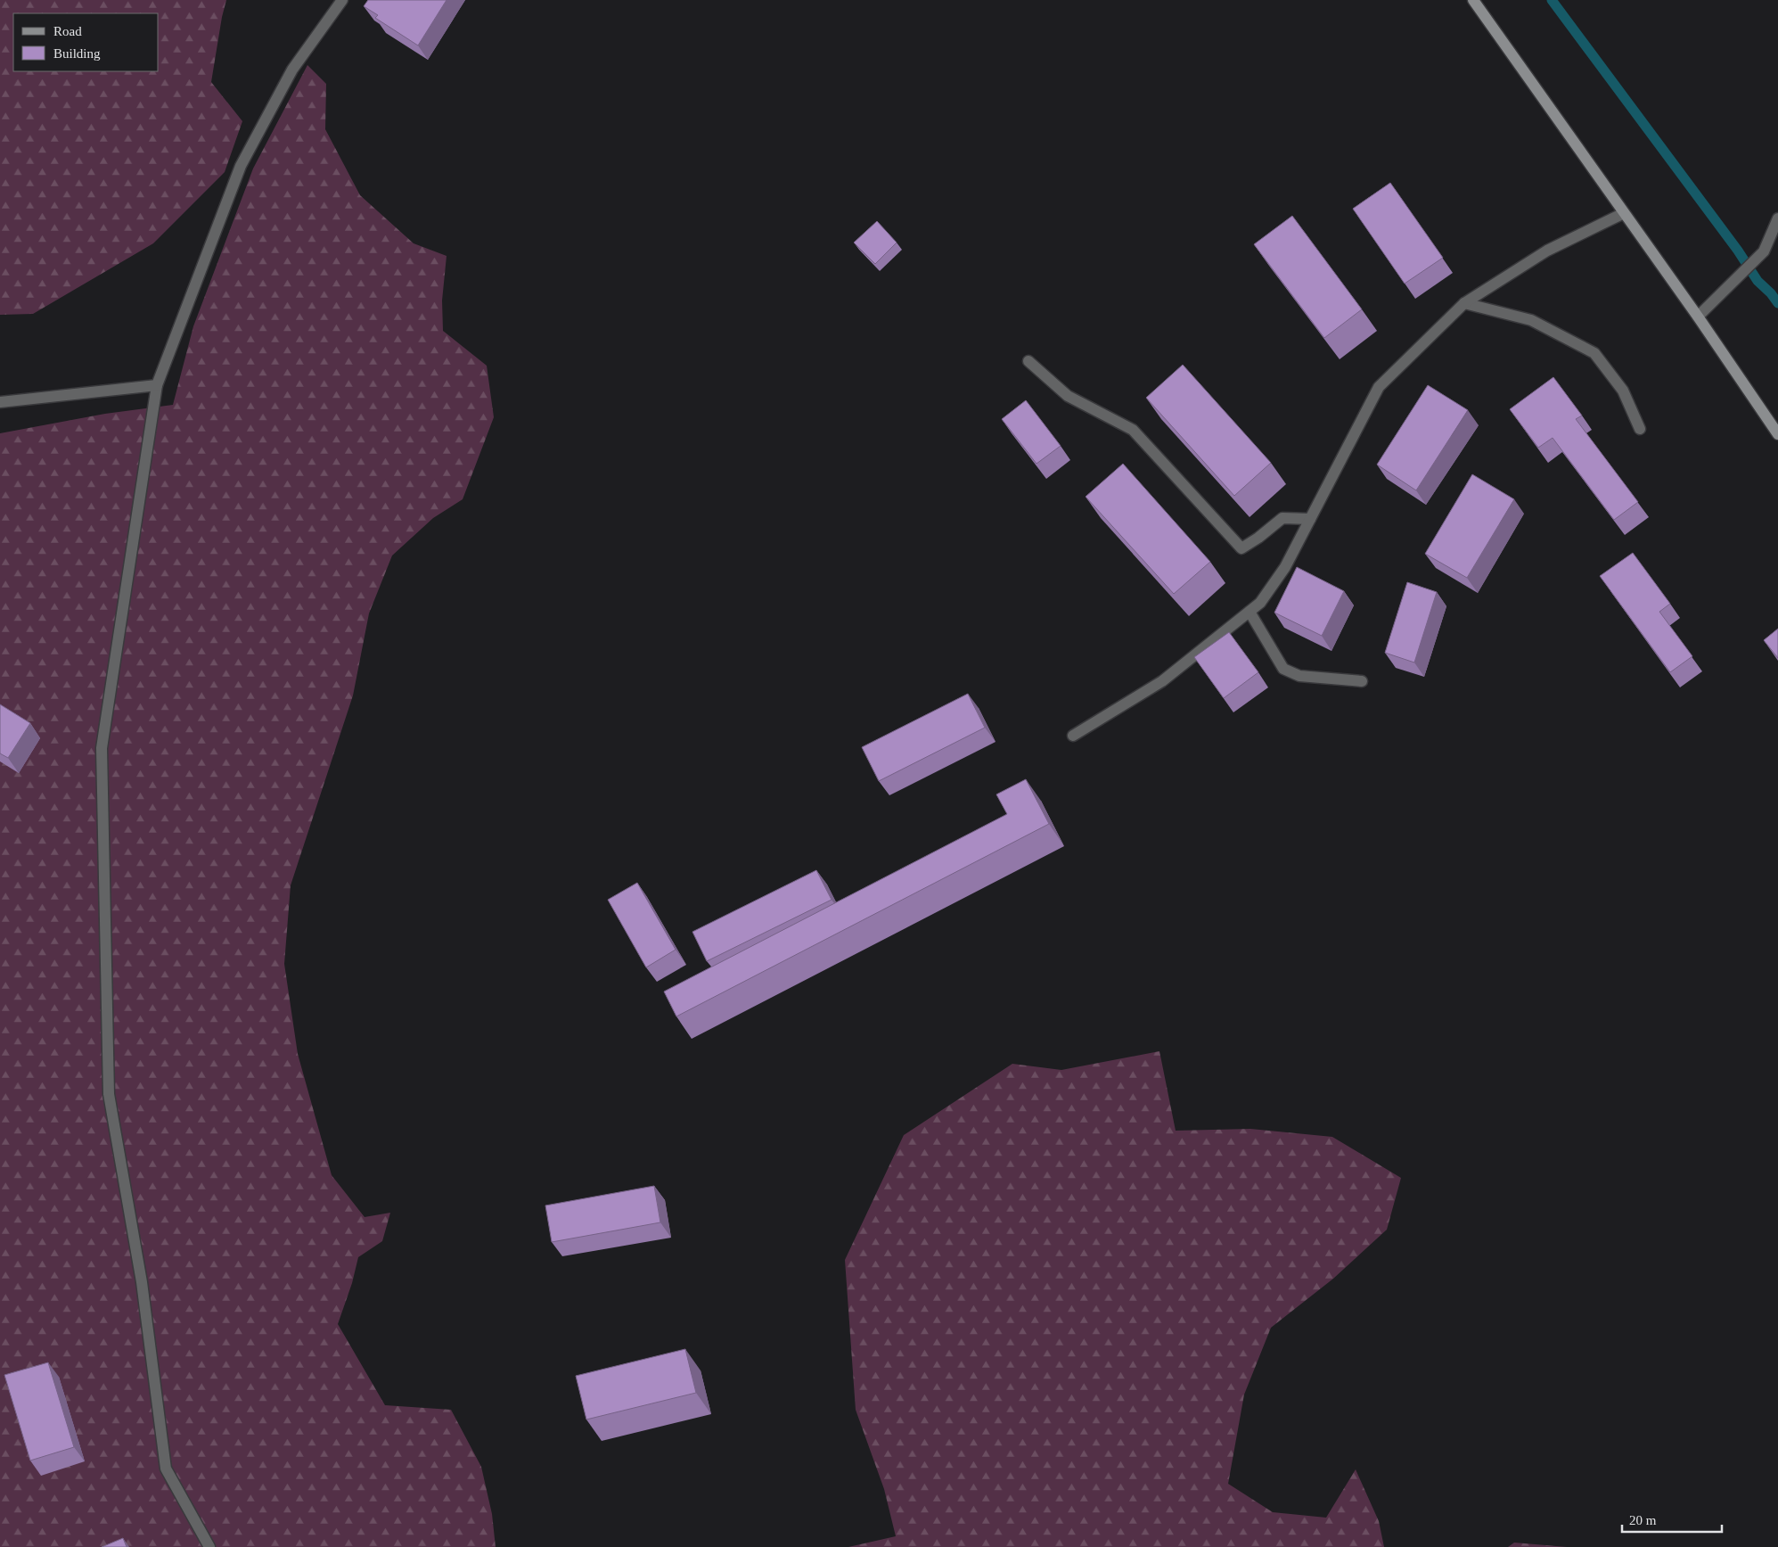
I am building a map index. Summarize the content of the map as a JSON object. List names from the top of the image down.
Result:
{
  "legend": ["Road", "Building"],
  "scale_bar": "20 m"
}
